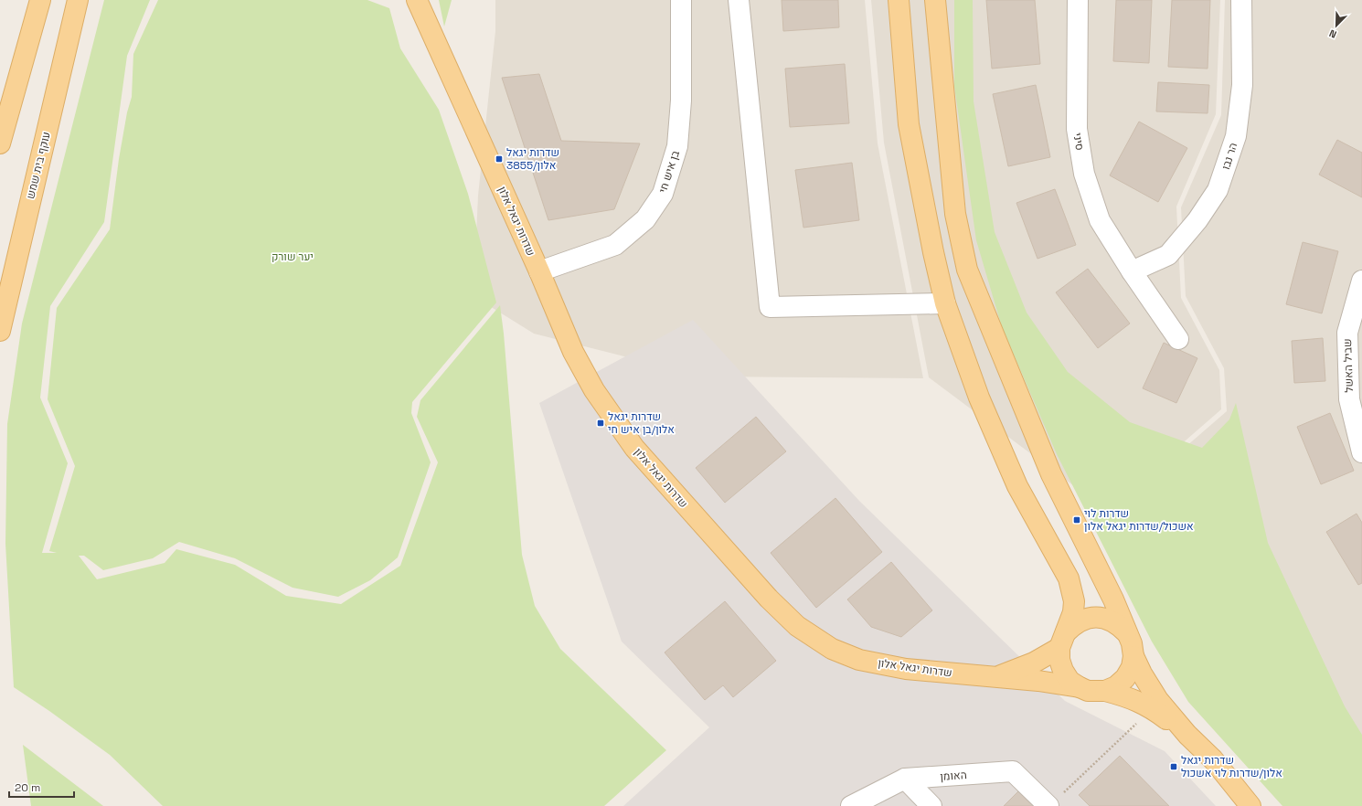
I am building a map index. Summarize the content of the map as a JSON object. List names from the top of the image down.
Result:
{
  "streets": {
    "main road": ["עוקף בית שמש", "שדרות יגאל אלון"],
    "street": [
      "סיני",
      "הר נבו",
      "בן איש חי",
      "שביל האשל",
      "האומן"
    ]
  },
  "crossings": [
    ["סיני", "הר נבו"],
    ["בן איש חי", "שדרות יגאל אלון"]
  ],
  "parks": ["יער שורק"],
  "places": {
    "transit": [
      "שדרות יגאל אלון/3855",
      "שדרות יגאל אלון/בן איש חי",
      "שדרות לוי אשכול/שדרות יגאל אלון",
      "שדרות יגאל אלון/שדרות לוי אשכול"
    ]
  },
  "scale_bar": "20 m",
  "north": "bottom left"
}
